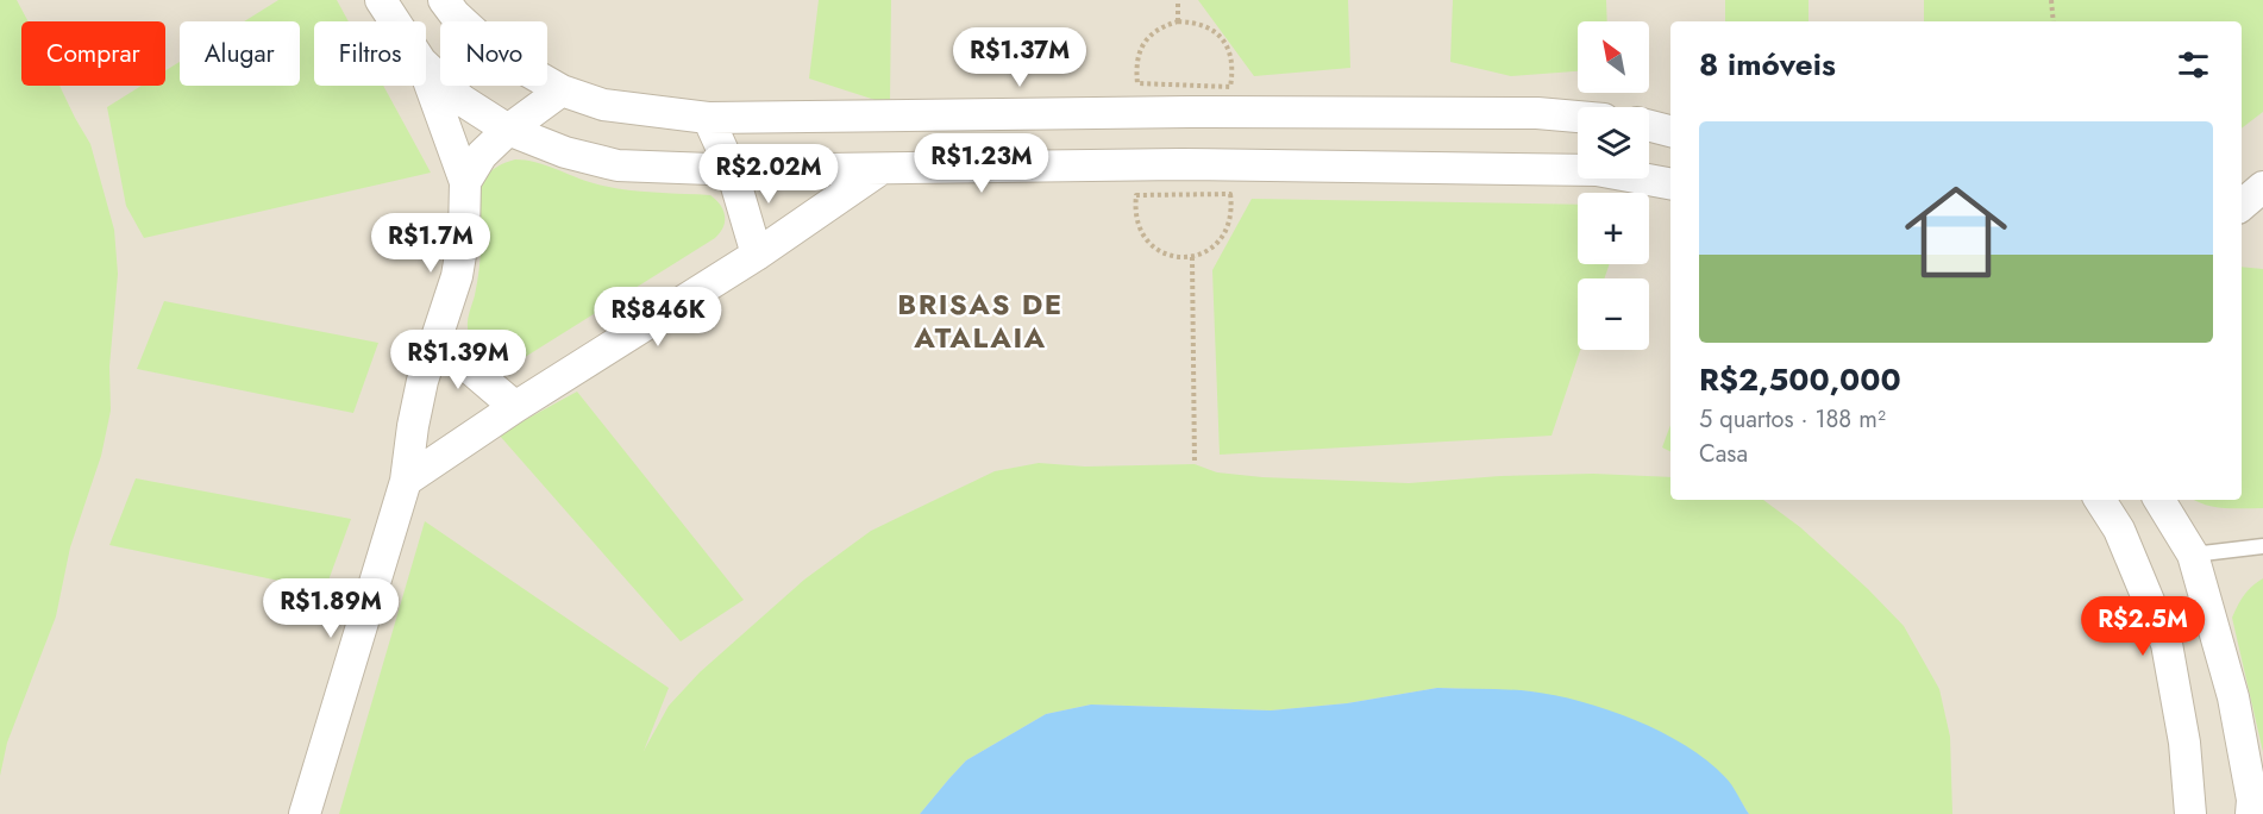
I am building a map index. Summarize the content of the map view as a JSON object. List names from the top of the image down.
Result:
{
  "districts": ["BRISAS DE ATALAIA"],
  "north": "top left",
  "page": {
    "map_buttons": ["+", "−"],
    "chip": [
      "Comprar",
      "Alugar",
      "Filtros",
      "Novo"
    ],
    "heading": "8 imóveis",
    "price": [
      "R$1.37M",
      "R$1.23M",
      "R$2.02M",
      "R$1.7M",
      "R$846K",
      "R$1.39M",
      "R$1.89M",
      "R$2.5M"
    ],
    "list": [
      {
        "name": "R$2,500,000",
        "note": "5 quartos · 188 m² · Casa"
      }
    ]
  }
}
